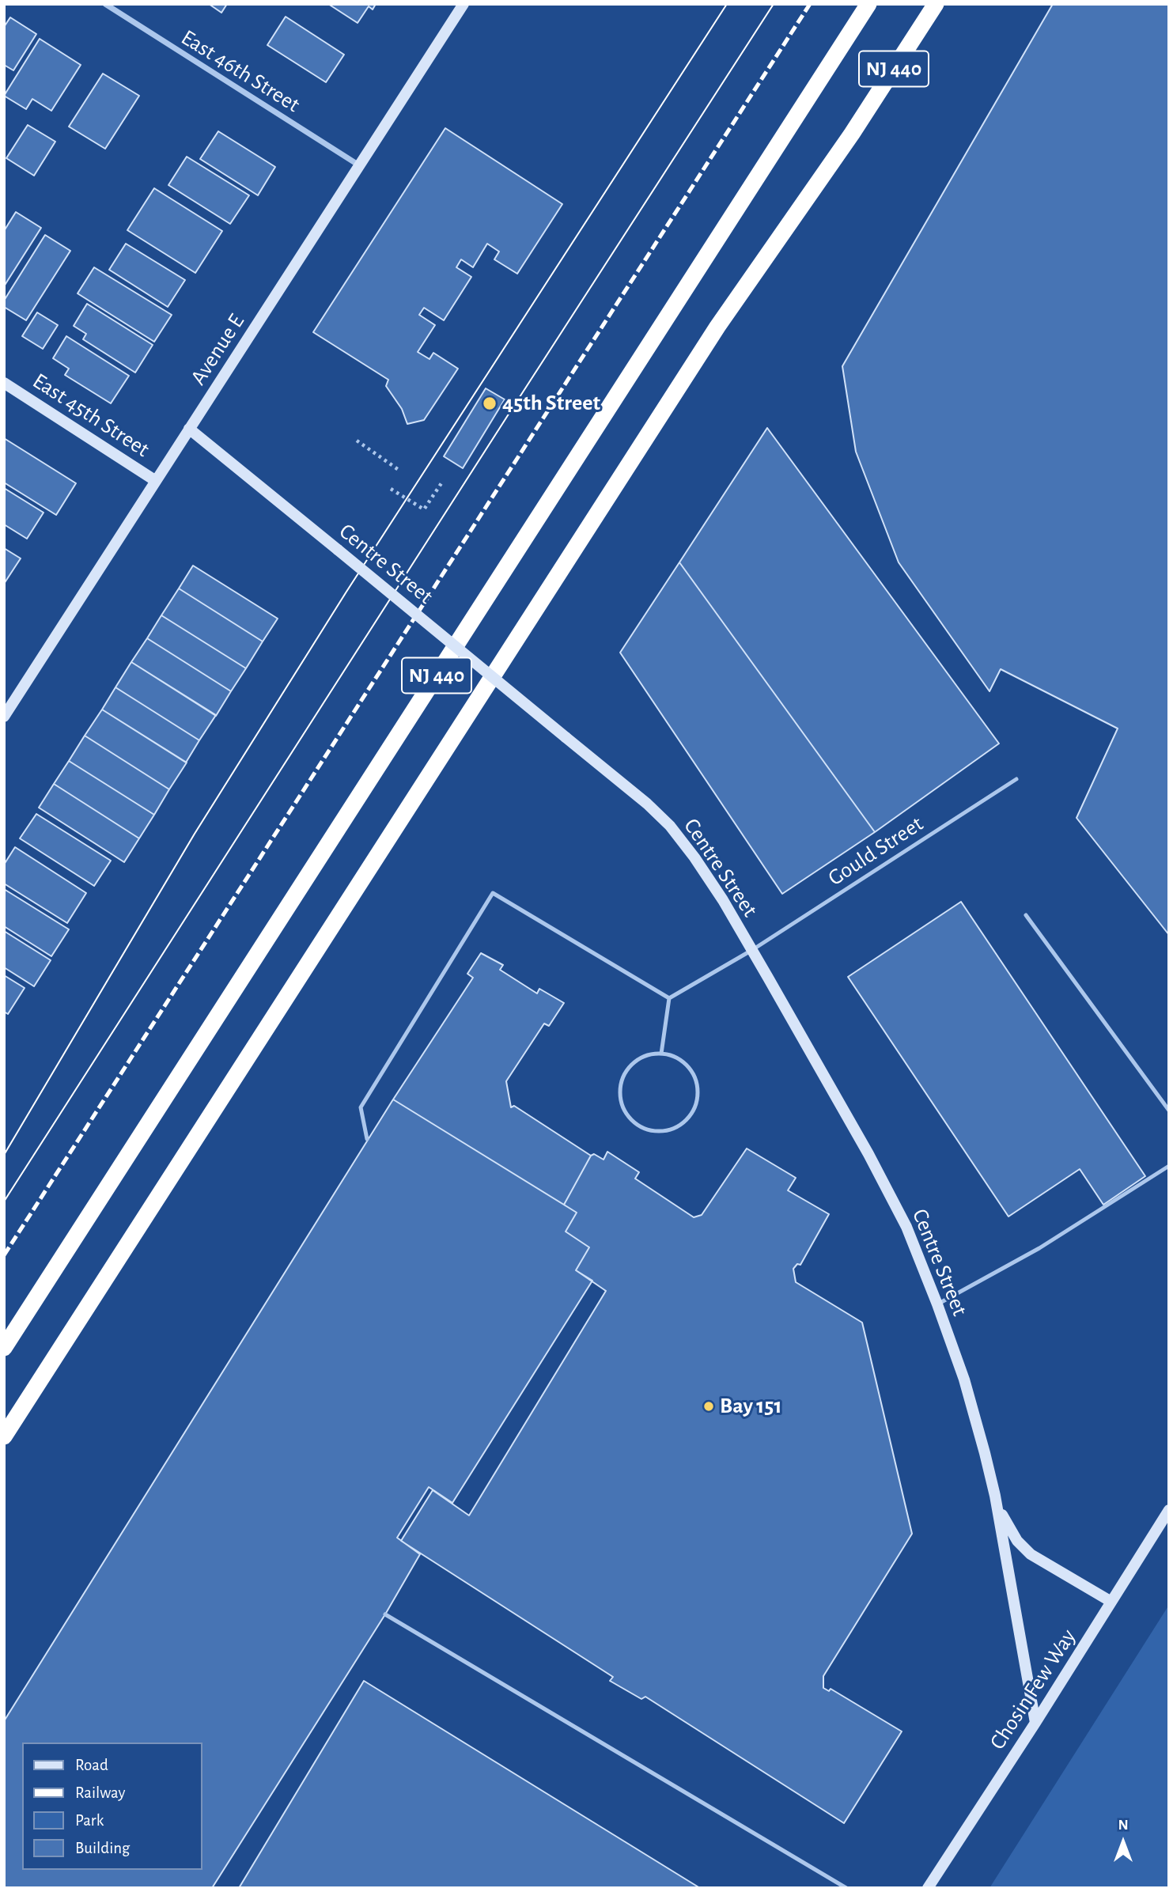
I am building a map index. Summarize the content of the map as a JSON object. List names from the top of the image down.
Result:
{
  "streets": {
    "highway": ["NJ 440"],
    "street": [
      "East 46th Street",
      "Avenue E",
      "East 45th Street",
      "Centre Street",
      "Chosin Few Way"
    ],
    "lane": ["Gould Street"]
  },
  "crossings": [
    ["East 46th Street", "Avenue E"],
    ["Avenue E", "East 45th Street"],
    ["Avenue E", "Centre Street"],
    ["Centre Street", "Gould Street"],
    ["Centre Street", "Chosin Few Way"]
  ],
  "places": ["45th Street", "Bay 151"],
  "legend": [
    "Road",
    "Railway",
    "Park",
    "Building"
  ],
  "north": "top"
}
